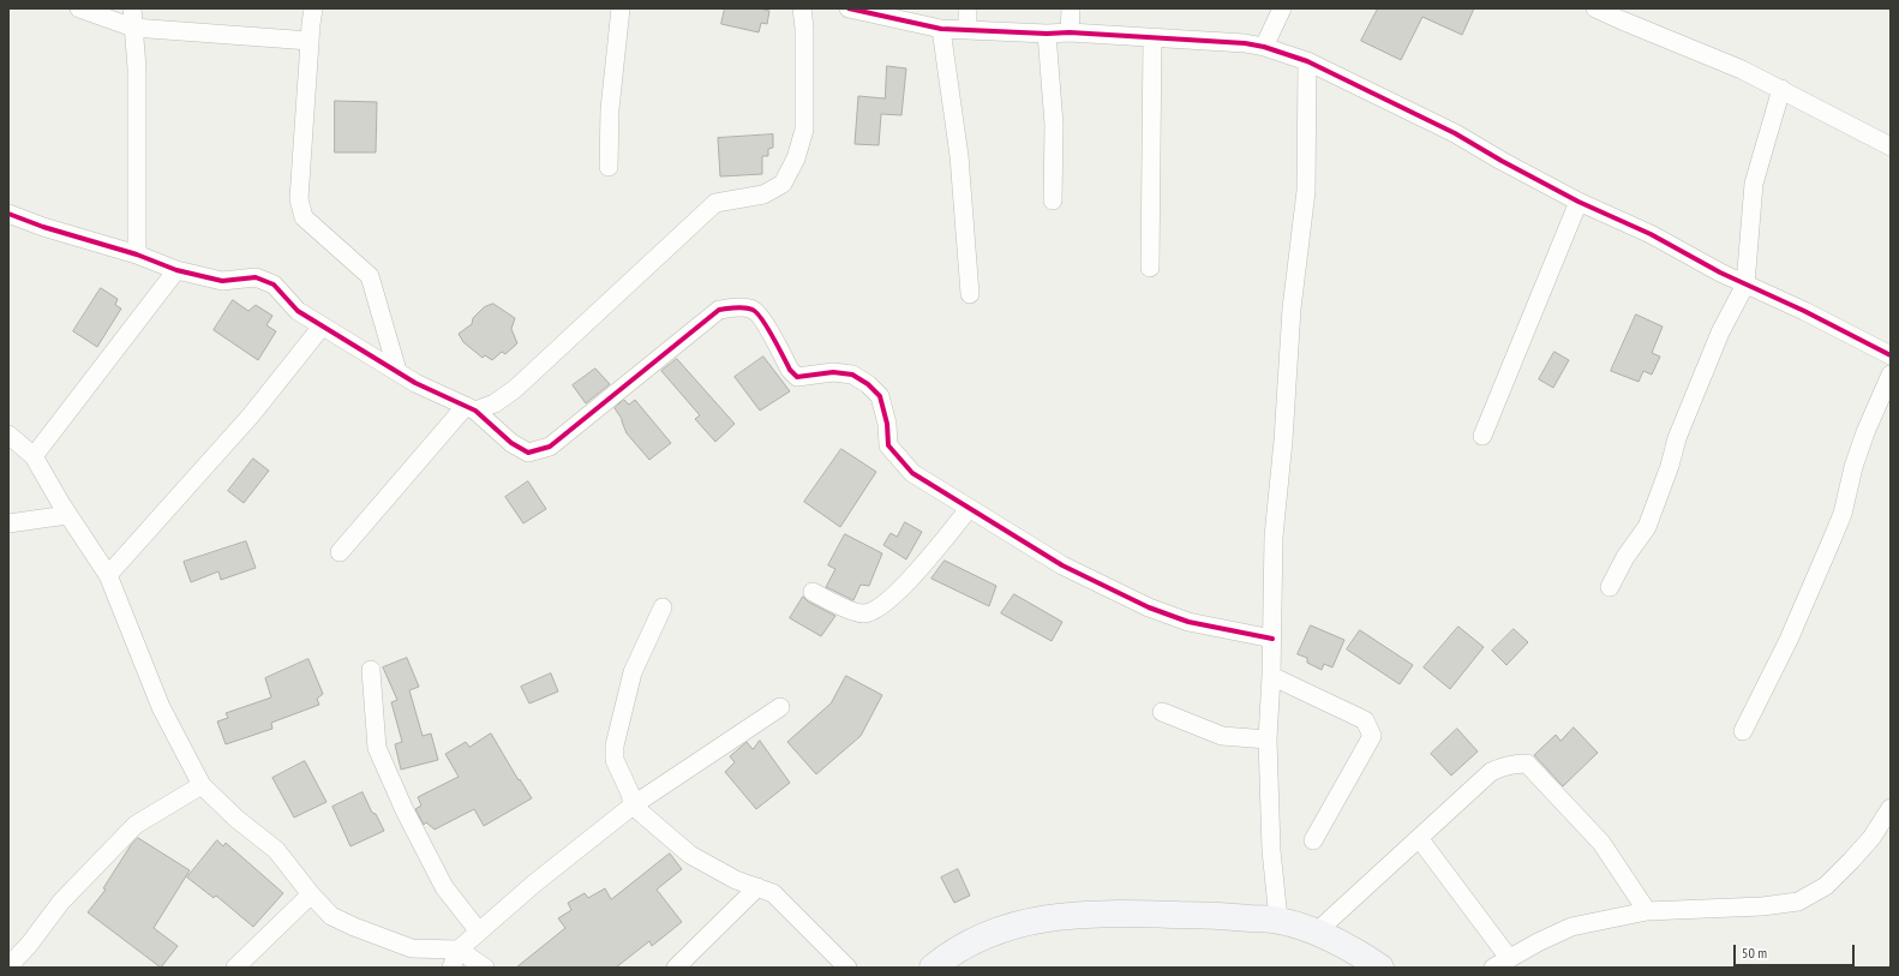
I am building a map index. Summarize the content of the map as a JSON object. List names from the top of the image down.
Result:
{
  "scale_bar": "50 m"
}
